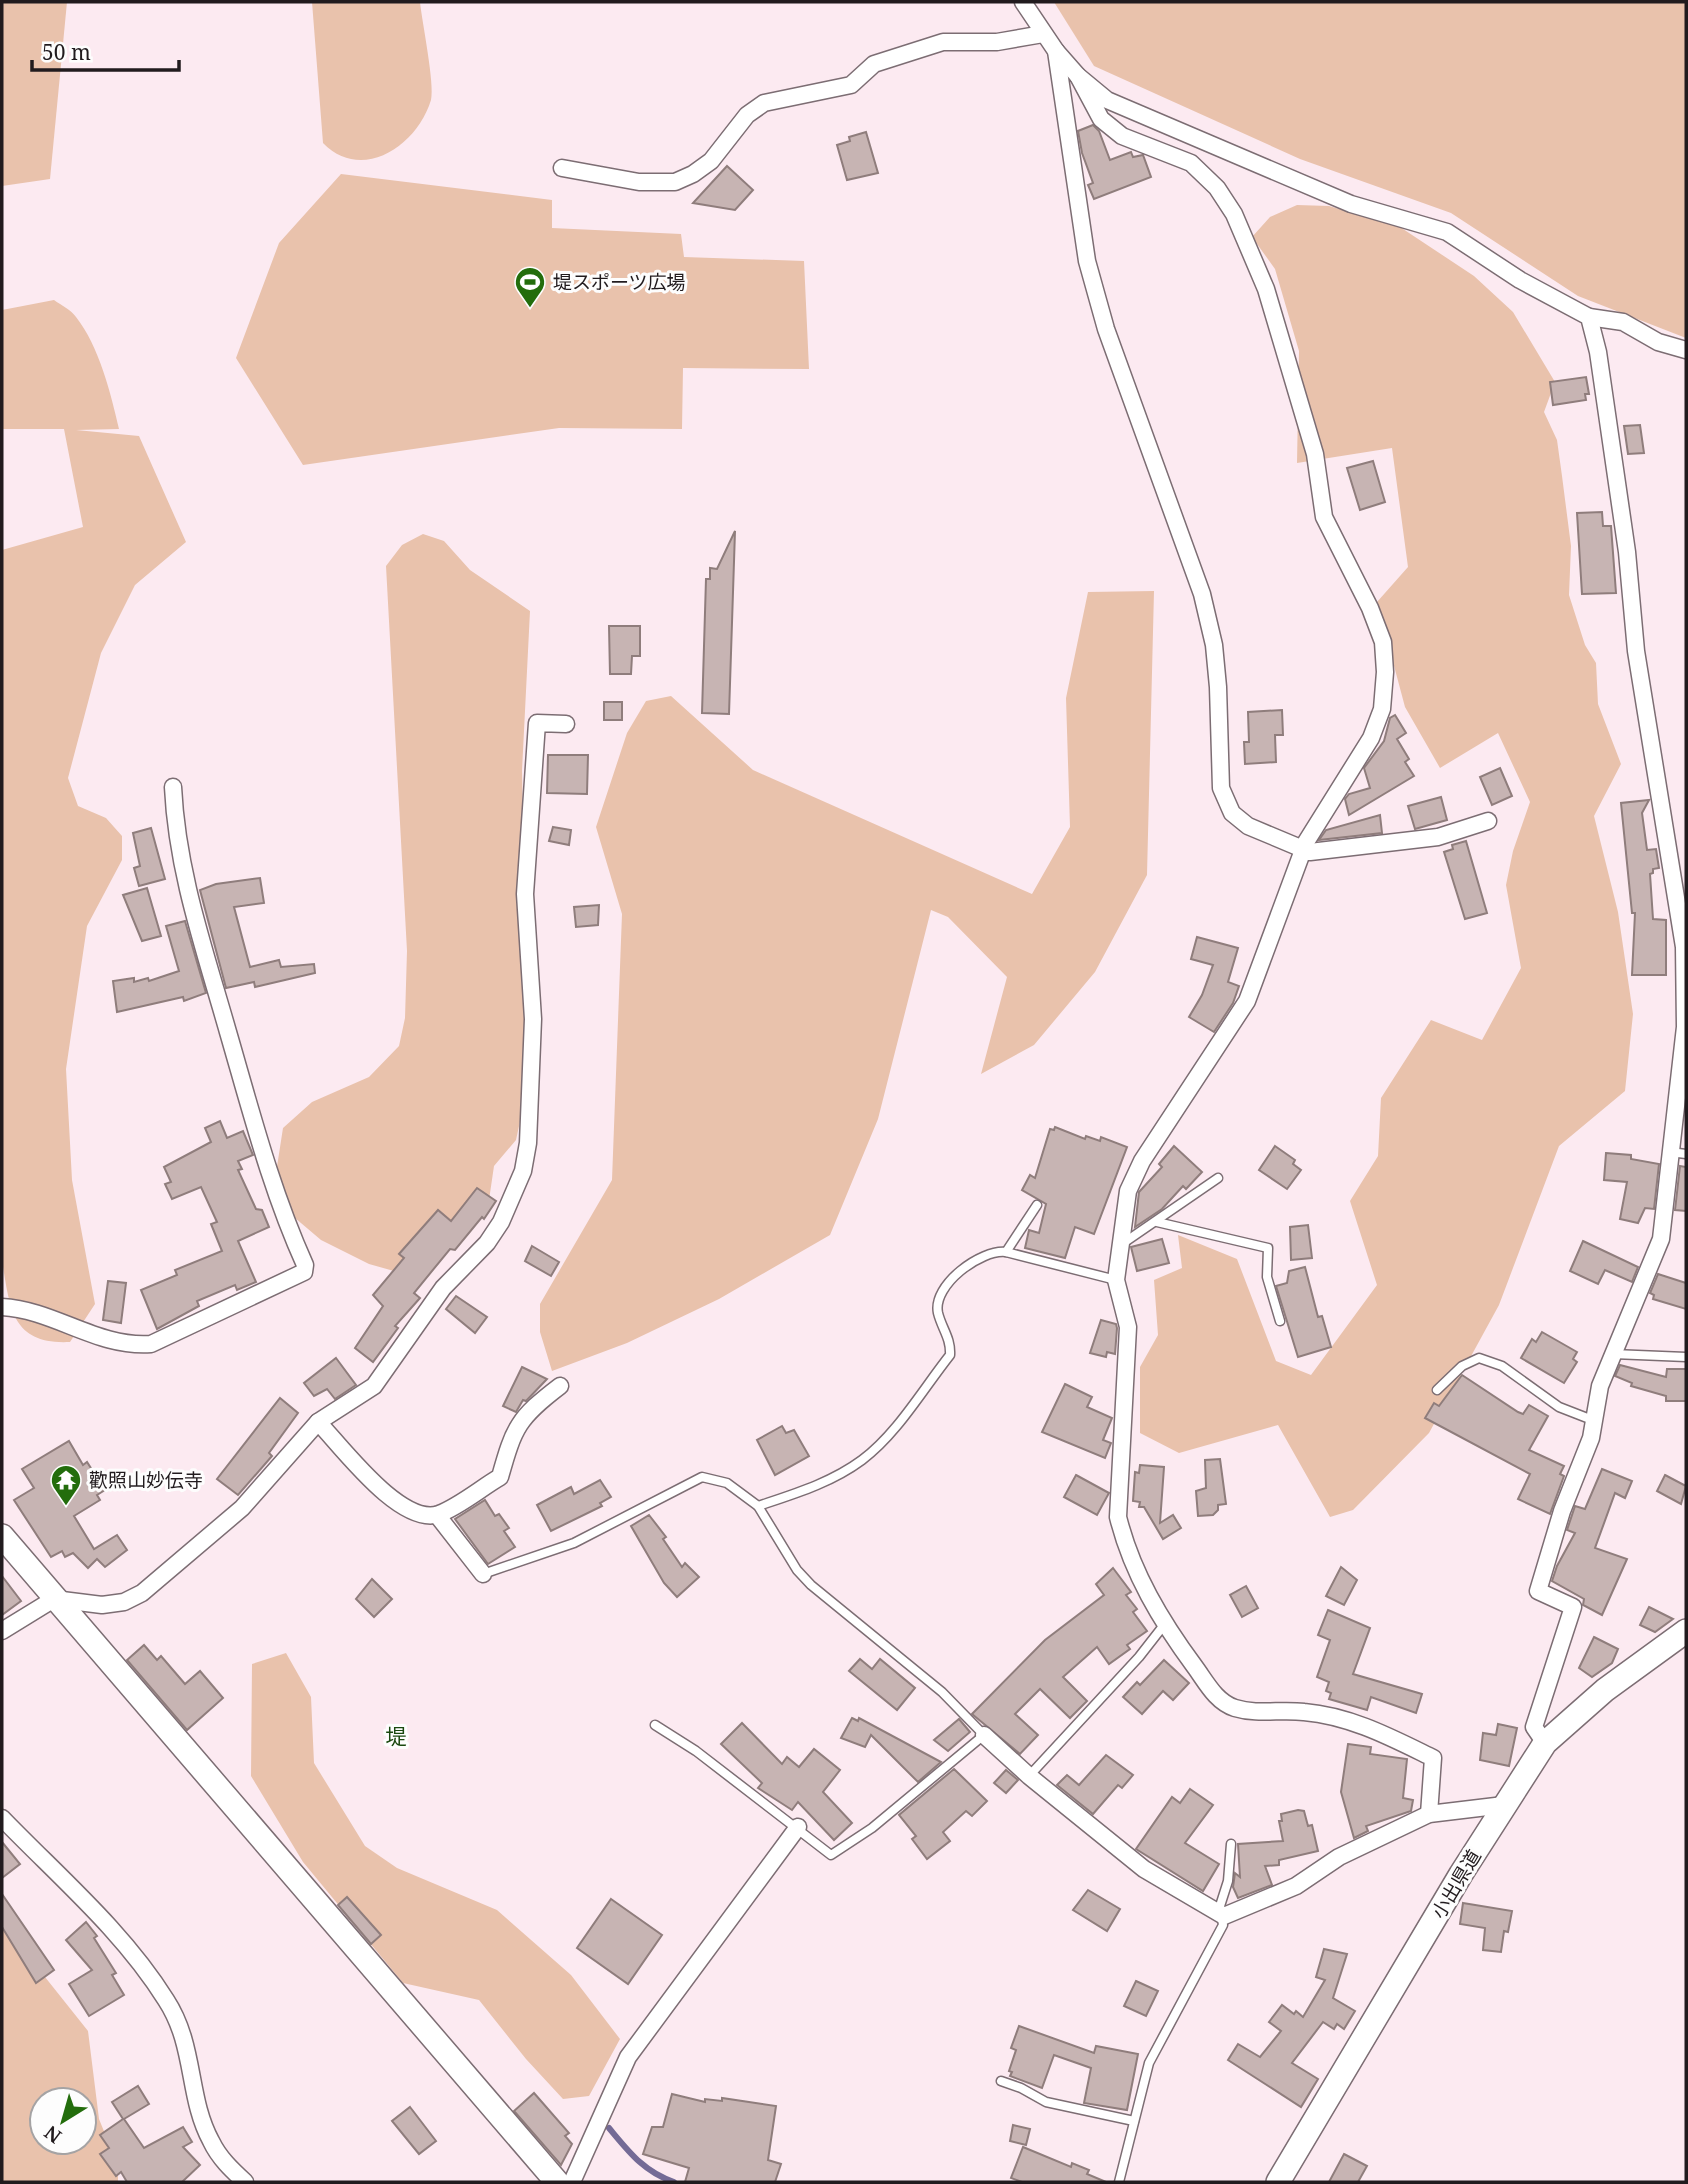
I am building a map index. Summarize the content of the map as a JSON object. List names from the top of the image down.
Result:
{
  "streets": {
    "street": ["小出県道"]
  },
  "districts": ["堤"],
  "places": {
    "sports": ["堤スポーツ広場"],
    "temple": ["歡照山妙伝寺"]
  },
  "scale_bar": "50 m",
  "north": "bottom left"
}
